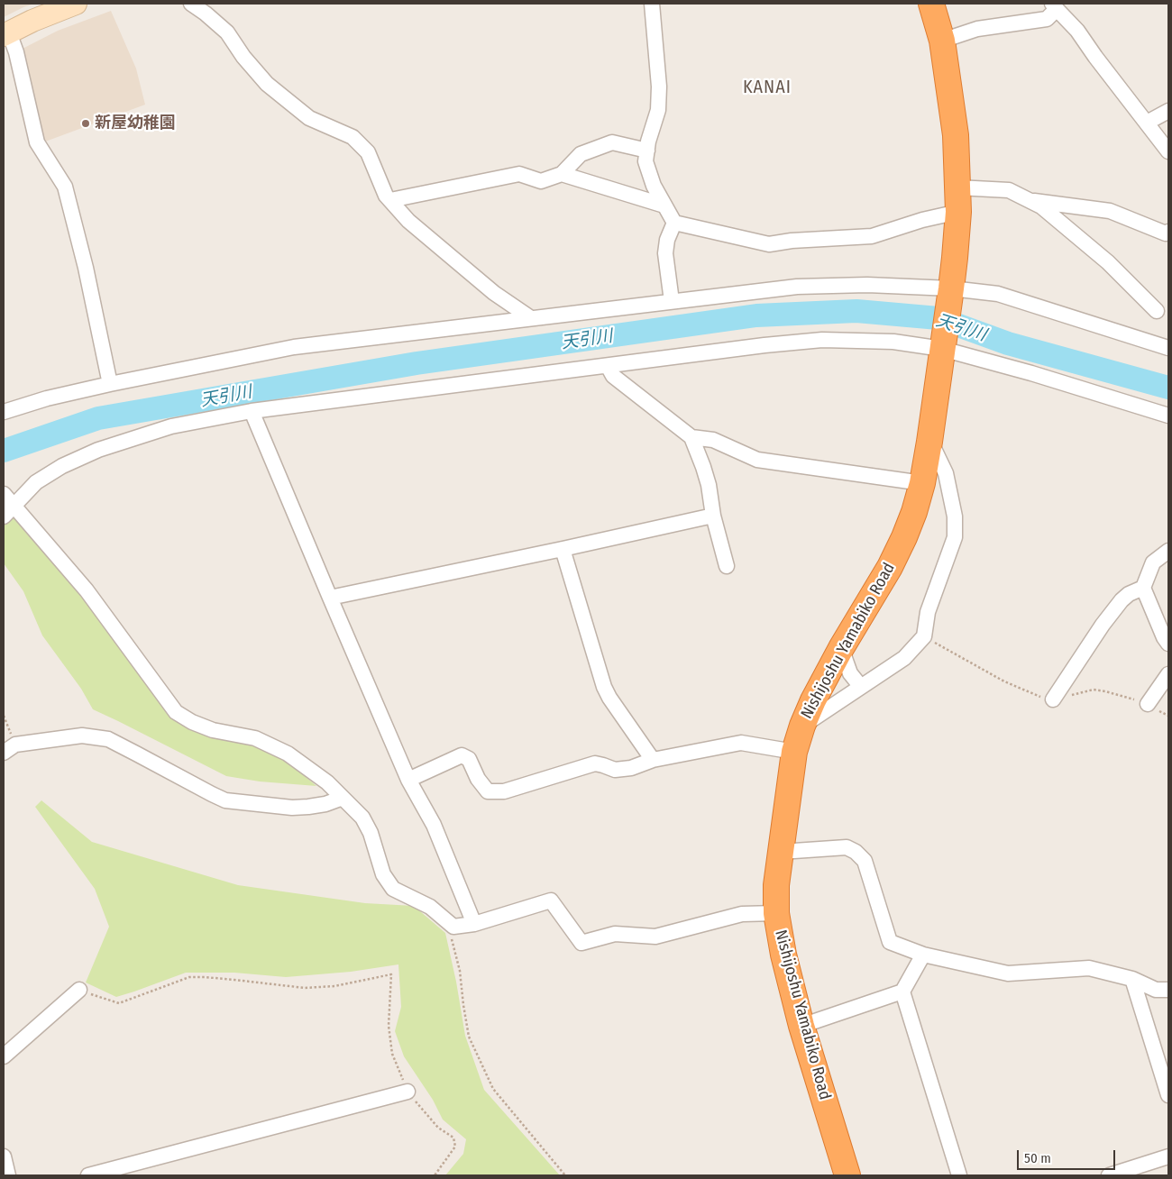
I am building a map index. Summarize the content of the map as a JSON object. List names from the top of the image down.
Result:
{
  "streets": {
    "highway": ["Nishijoshu Yamabiko Road"]
  },
  "districts": ["KANAI"],
  "water": ["天引川"],
  "places": ["新屋幼稚園"],
  "scale_bar": "50 m"
}
